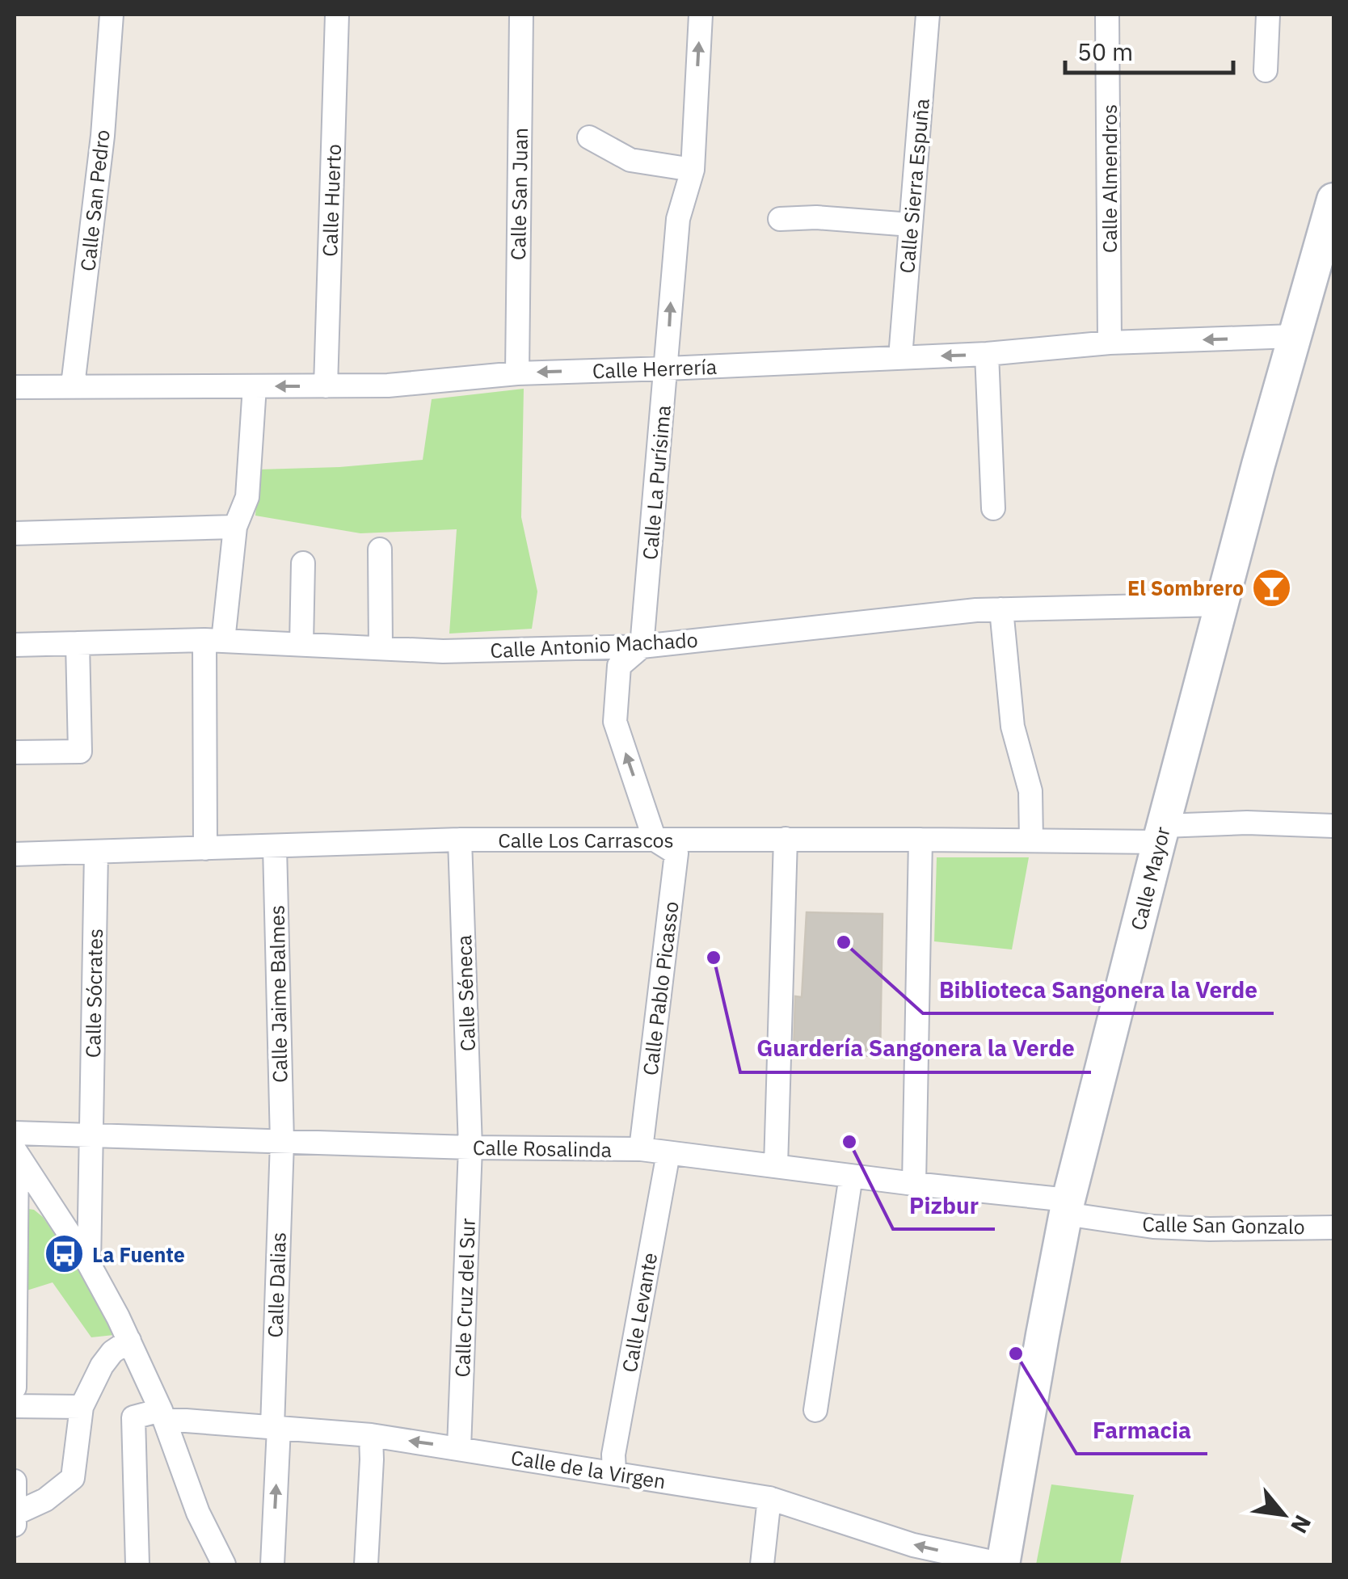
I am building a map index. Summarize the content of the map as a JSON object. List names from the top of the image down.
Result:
{
  "streets": {
    "street": [
      "Calle Almendros",
      "Calle Sierra Espuña",
      "Calle San Juan",
      "Calle San Pedro",
      "Calle Huerto",
      "Calle Herrería",
      "Calle La Purísima",
      "Calle Antonio Machado",
      "Calle Los Carrascos",
      "Calle Mayor",
      "Calle Pablo Picasso",
      "Calle Sócrates",
      "Calle Séneca",
      "Calle Jaime Balmes",
      "Calle Rosalinda",
      "Calle San Gonzalo",
      "Calle Dalias",
      "Calle Cruz del Sur",
      "Calle Levante",
      "Calle de la Virgen"
    ]
  },
  "crossings": [
    ["Calle Almendros", "Calle Herrería"],
    ["Calle Sierra Espuña", "Calle Herrería"],
    ["Calle San Juan", "Calle Herrería"],
    ["Calle San Pedro", "Calle Herrería"],
    ["Calle Huerto", "Calle Herrería"],
    ["Calle Herrería", "Calle La Purísima"],
    ["Calle Herrería", "Calle Mayor"],
    ["Calle La Purísima", "Calle Antonio Machado"],
    ["Calle Antonio Machado", "Calle Mayor"],
    ["Calle Los Carrascos", "Calle Mayor"],
    ["Calle Los Carrascos", "Calle Pablo Picasso"],
    ["Calle Los Carrascos", "Calle Sócrates"],
    ["Calle Los Carrascos", "Calle Séneca"],
    ["Calle Los Carrascos", "Calle Jaime Balmes"],
    ["Calle Mayor", "Calle Rosalinda"],
    ["Calle Mayor", "Calle San Gonzalo"],
    ["Calle Mayor", "Calle de la Virgen"],
    ["Calle Pablo Picasso", "Calle Rosalinda"],
    ["Calle Sócrates", "Calle Rosalinda"],
    ["Calle Séneca", "Calle Rosalinda"],
    ["Calle Séneca", "Calle Cruz del Sur"],
    ["Calle Jaime Balmes", "Calle Rosalinda"],
    ["Calle Jaime Balmes", "Calle Dalias"],
    ["Calle Rosalinda", "Calle San Gonzalo"],
    ["Calle Rosalinda", "Calle Dalias"],
    ["Calle Rosalinda", "Calle Cruz del Sur"],
    ["Calle Rosalinda", "Calle Levante"],
    ["Calle Dalias", "Calle de la Virgen"],
    ["Calle Cruz del Sur", "Calle de la Virgen"],
    ["Calle Levante", "Calle de la Virgen"]
  ],
  "one_way": ["Calle Herrería", "Calle La Purísima", "Calle de la Virgen"],
  "places": {
    "bar": ["El Sombrero"],
    "other": [
      "Biblioteca Sangonera la Verde",
      "Guardería Sangonera la Verde",
      "Pizbur",
      "Farmacia"
    ],
    "bus stop": ["La Fuente"]
  },
  "scale_bar": "50 m",
  "north": "bottom right"
}
